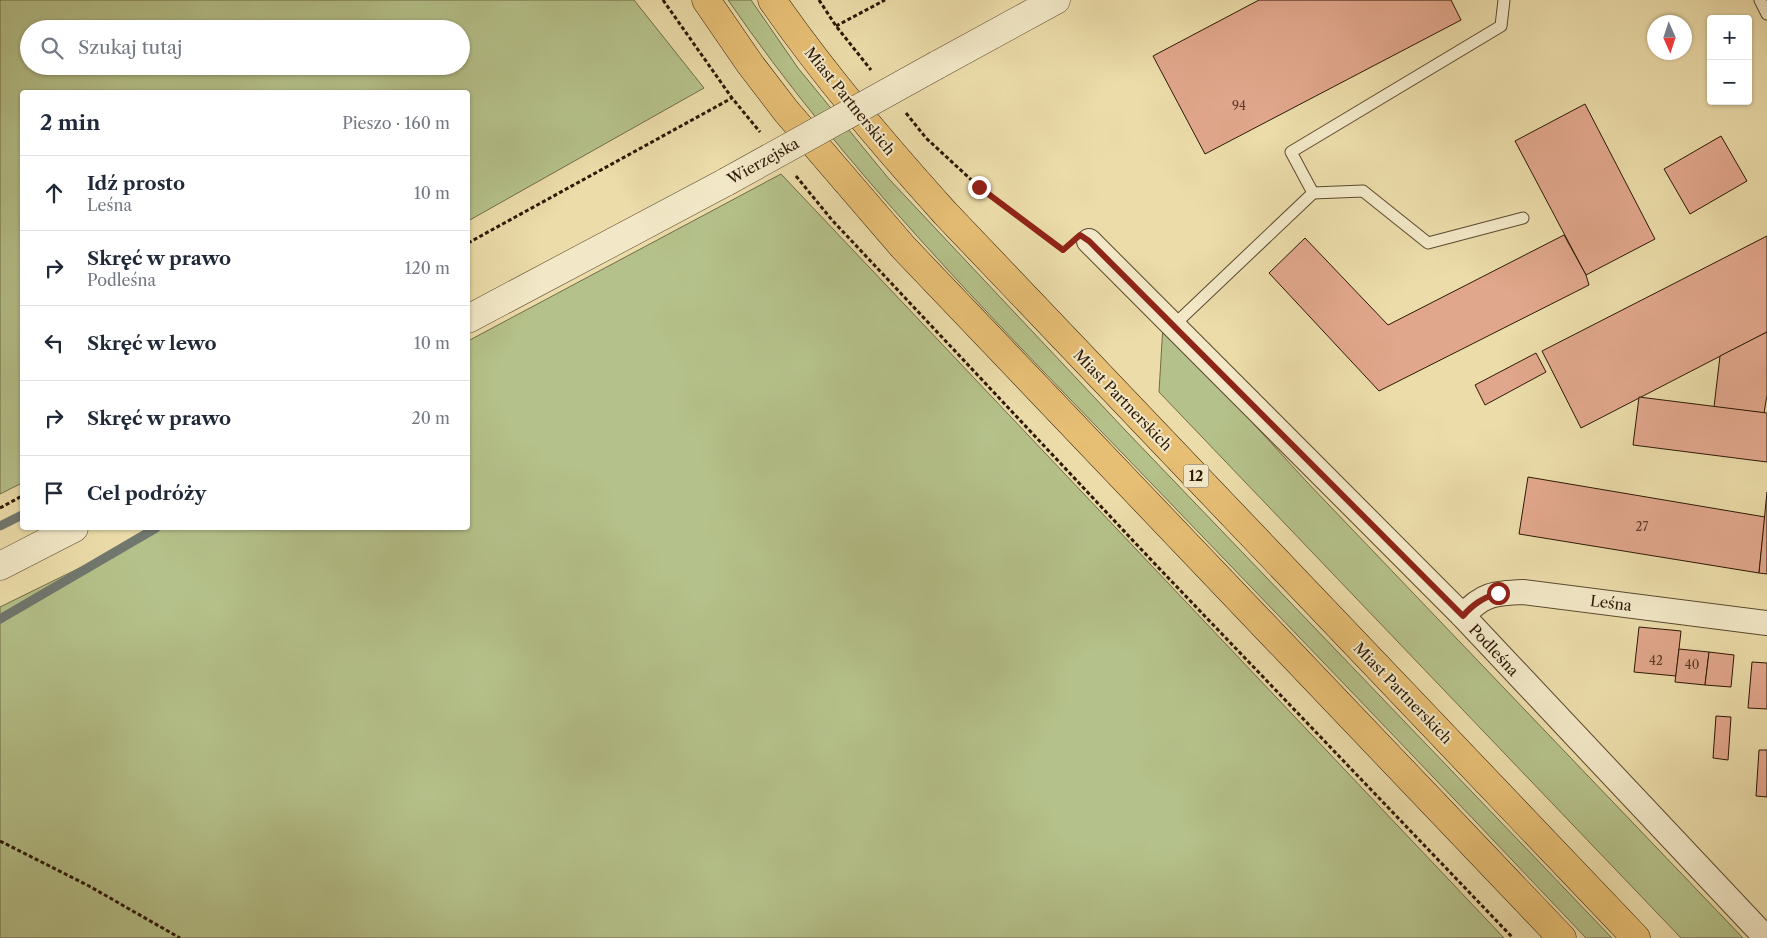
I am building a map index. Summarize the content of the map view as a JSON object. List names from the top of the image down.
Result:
{
  "streets": {
    "main road": ["Miast Partnerskich", "12"],
    "street": ["Wierzejska", "Leśna", "Podleśna"]
  },
  "crossings": [
    ["Leśna", "Podleśna"]
  ],
  "house_numbers": [
    "94",
    "27",
    "42",
    "40"
  ],
  "north": "bottom",
  "page": {
    "map_buttons": ["+", "−"],
    "search": "Szukaj tutaj",
    "heading": ["2 min", "Pieszo · 160 m"],
    "list": [
      ["Idź prosto", "Leśna", "10 m"],
      ["Skręć w prawo", "Podleśna", "120 m"],
      ["Skręć w lewo", "10 m"],
      ["Skręć w prawo", "20 m"],
      "Cel podróży"
    ]
  }
}
